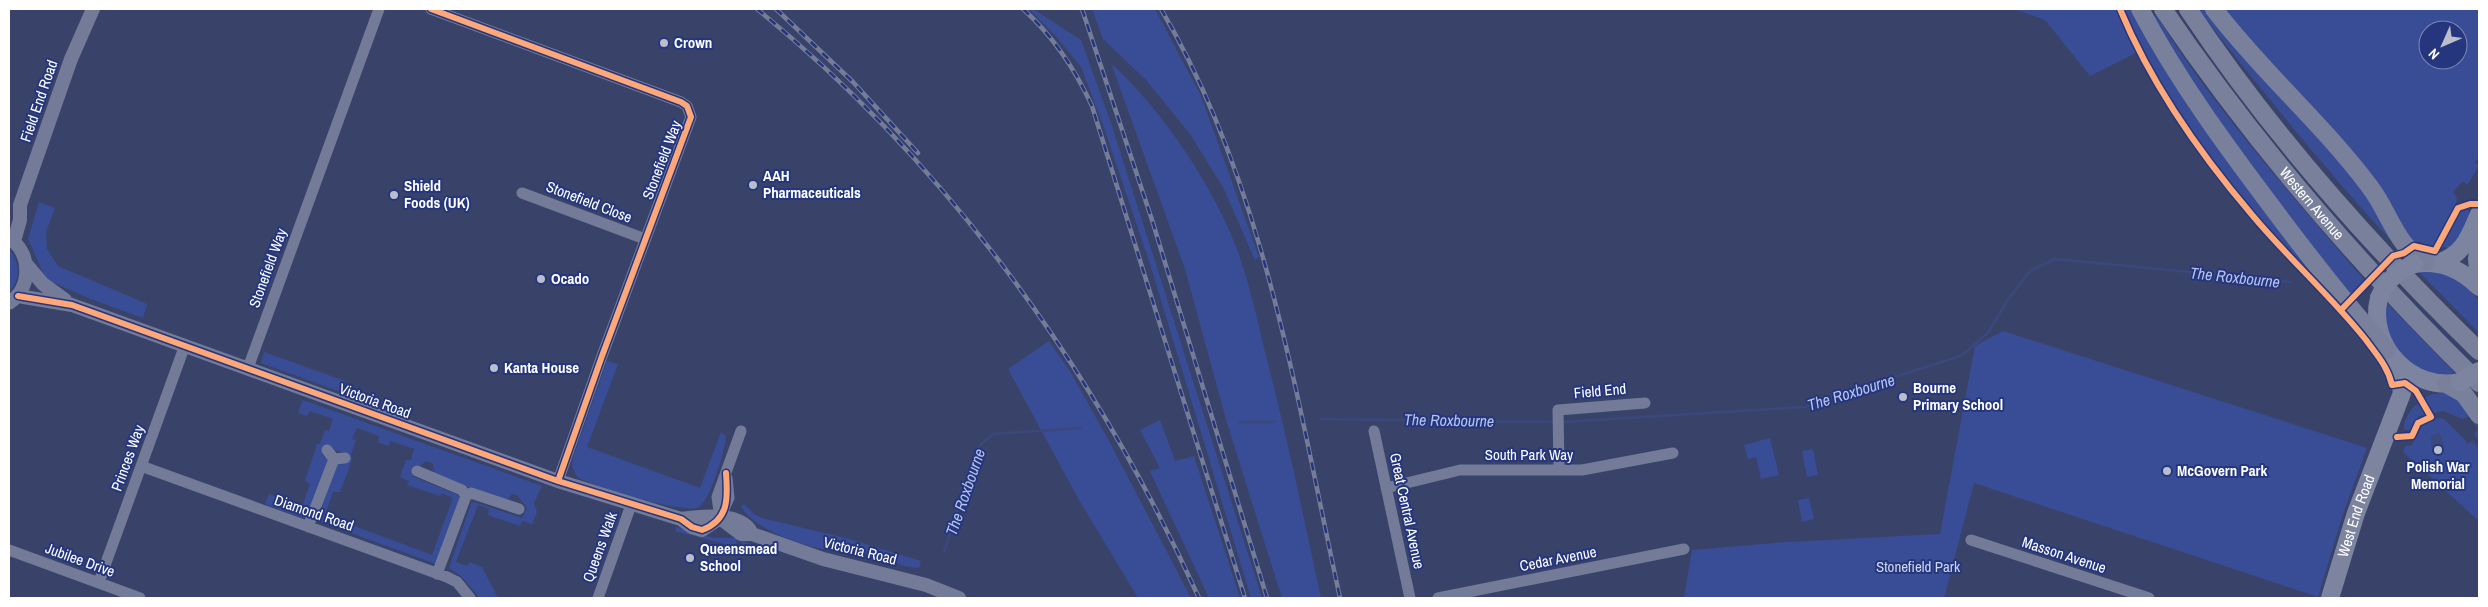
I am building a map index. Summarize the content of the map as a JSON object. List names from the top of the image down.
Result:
{
  "streets": {
    "highway": ["Western Avenue"],
    "main road": ["West End Road"],
    "street": [
      "Field End Road",
      "Stonefield Way",
      "Stonefield Close",
      "Field End",
      "Victoria Road",
      "South Park Way",
      "Princes Way",
      "Great Central Avenue",
      "Diamond Road",
      "Queens Walk",
      "Masson Avenue",
      "Cedar Avenue",
      "Jubilee Drive"
    ]
  },
  "crossings": [
    ["Field End Road", "Victoria Road"],
    ["Stonefield Way", "Stonefield Close"],
    ["Stonefield Way", "Victoria Road"],
    ["Field End", "South Park Way"],
    ["Victoria Road", "Princes Way"],
    ["Victoria Road", "Queens Walk"],
    ["South Park Way", "Great Central Avenue"],
    ["Princes Way", "Diamond Road"],
    ["Princes Way", "Jubilee Drive"]
  ],
  "water": ["The Roxbourne"],
  "parks": ["Stonefield Park"],
  "places": [
    "Crown",
    "AAH Pharmaceuticals",
    "Shield Foods (UK)",
    "Ocado",
    "Kanta House",
    "Bourne Primary School",
    "Polish War Memorial",
    "McGovern Park",
    "Queensmead School"
  ],
  "north": "bottom left"
}
